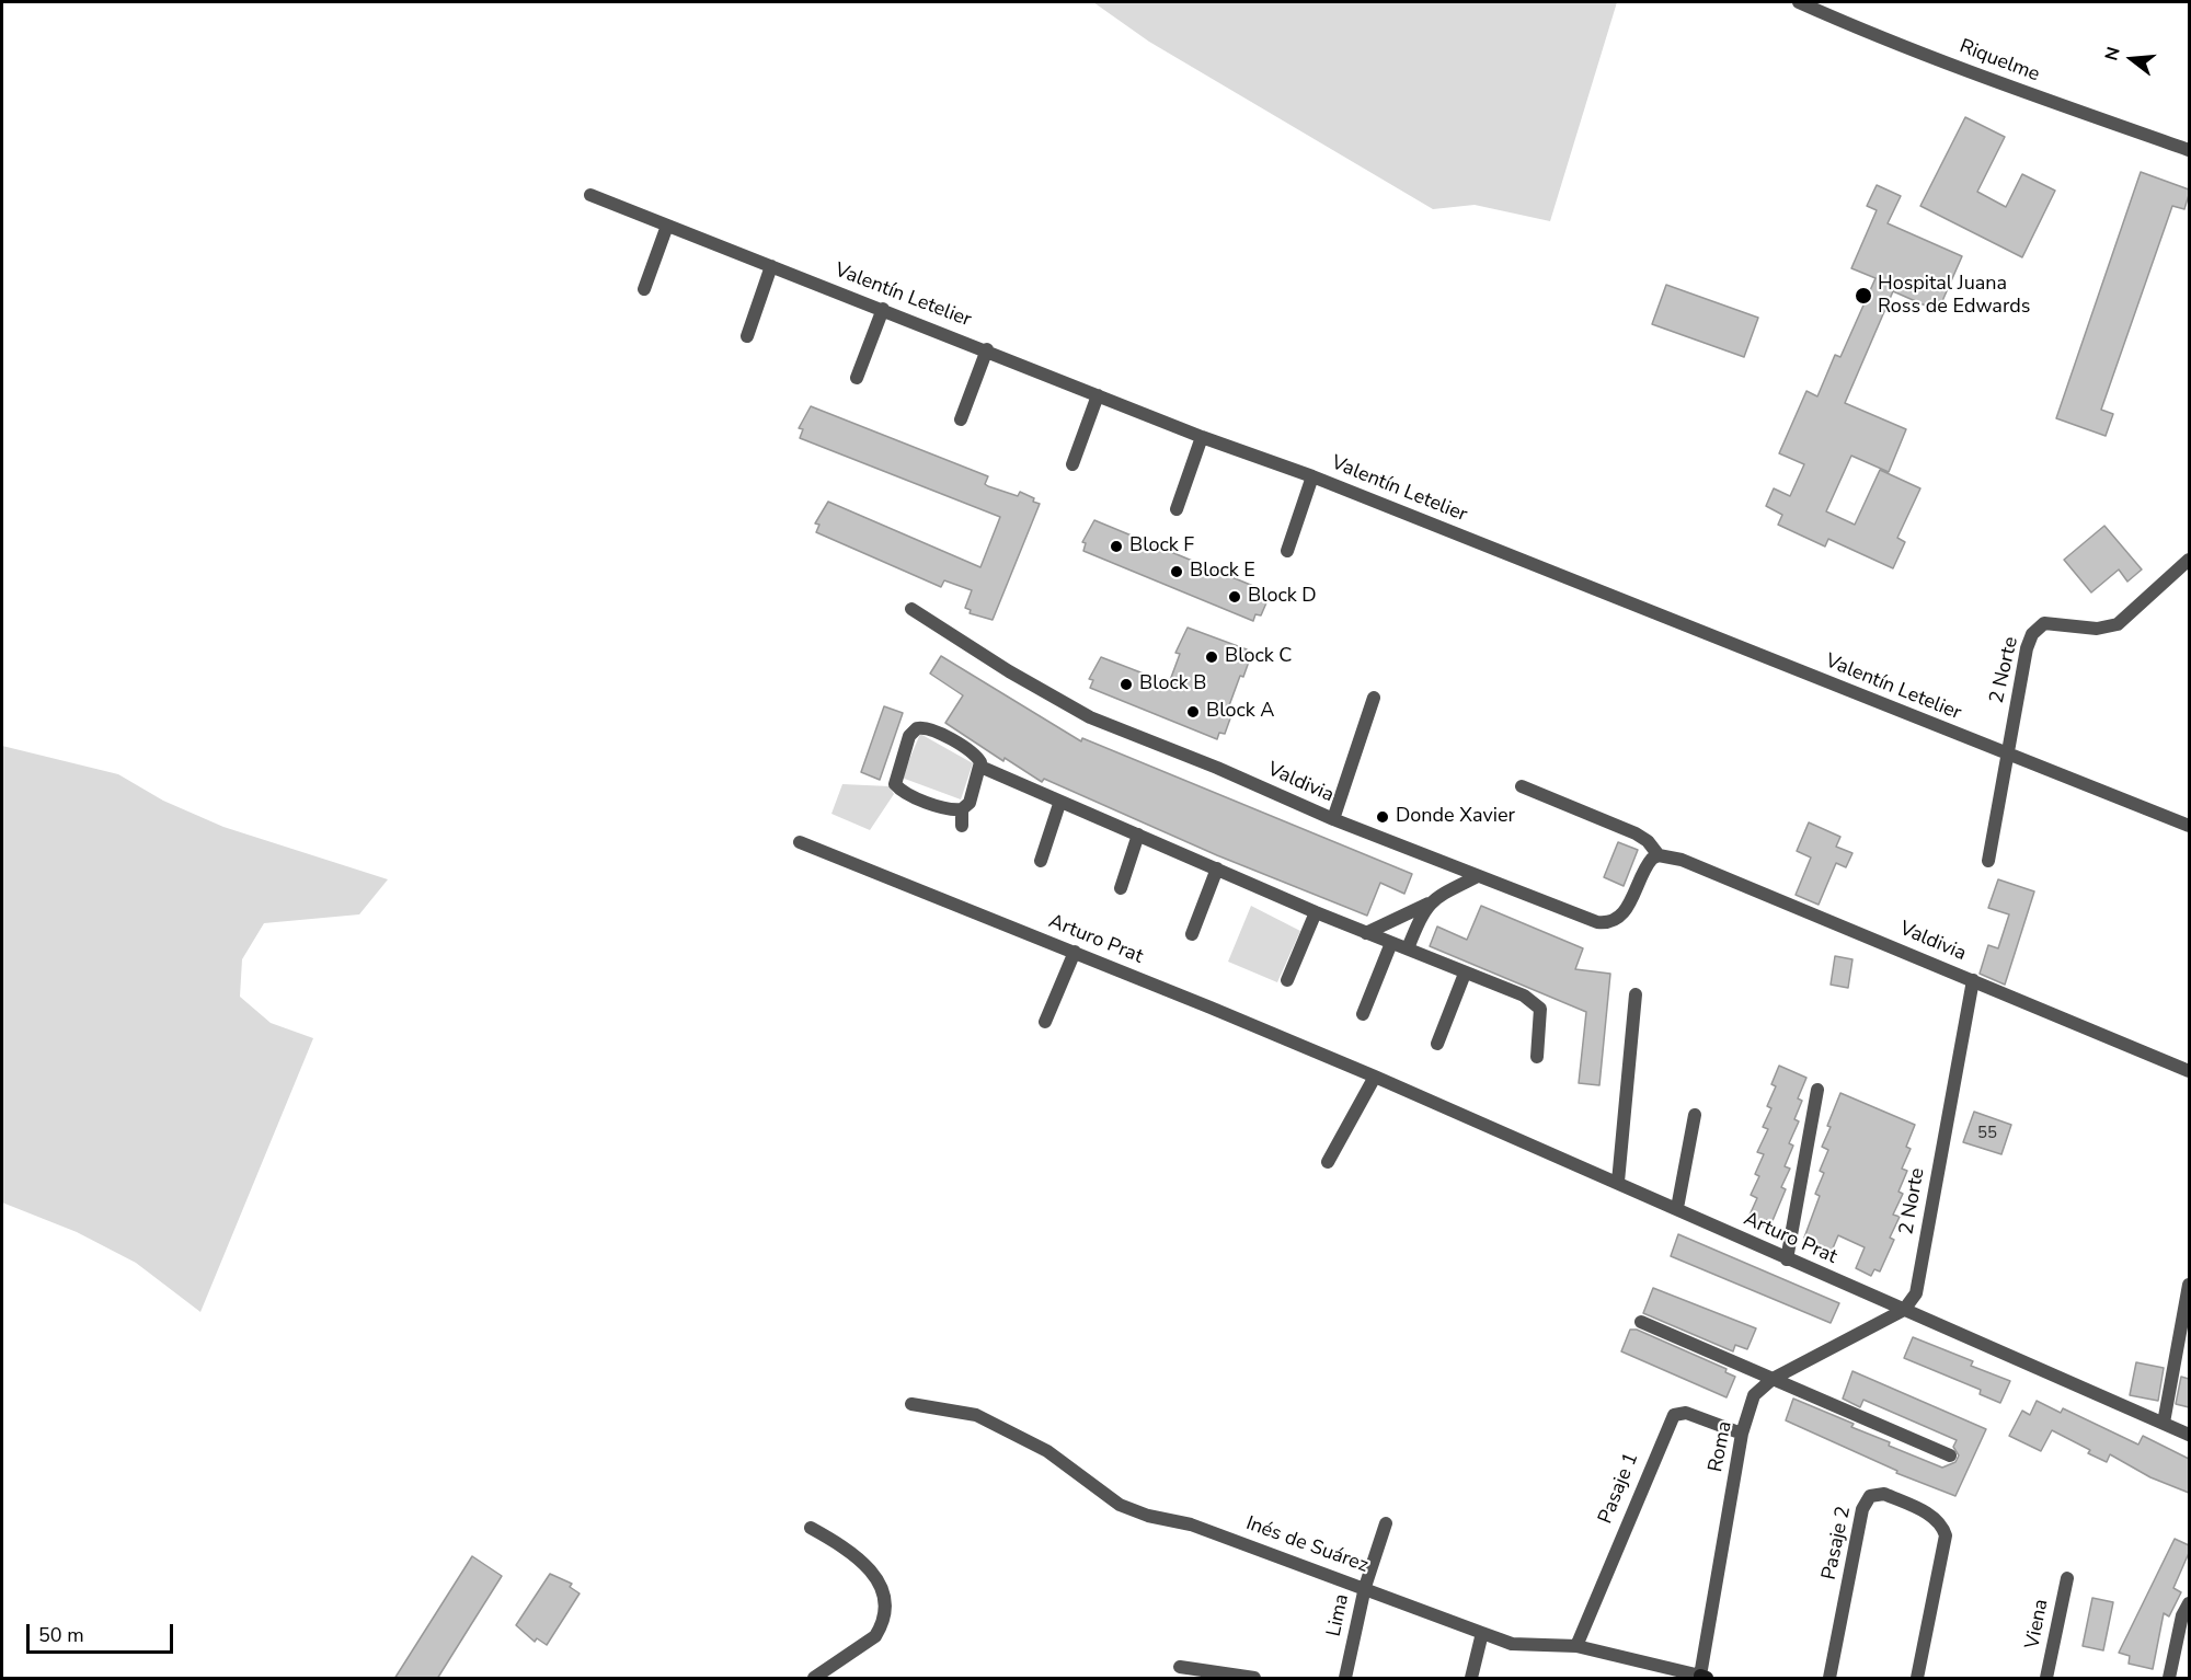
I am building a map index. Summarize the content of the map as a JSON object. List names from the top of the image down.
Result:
{
  "streets": {
    "street": [
      "Riquelme",
      "Valentín Letelier",
      "2 Norte",
      "Valdivia",
      "Arturo Prat",
      "Roma",
      "Pasaje 1",
      "Pasaje 2",
      "Inés de Suárez",
      "Lima",
      "Viena"
    ]
  },
  "crossings": [
    ["Valentín Letelier", "2 Norte"],
    ["2 Norte", "Valdivia"],
    ["2 Norte", "Arturo Prat"],
    ["2 Norte", "Roma"],
    ["Arturo Prat", "Roma"],
    ["Roma", "Pasaje 1"],
    ["Roma", "Inés de Suárez"],
    ["Pasaje 1", "Inés de Suárez"],
    ["Inés de Suárez", "Lima"]
  ],
  "places": [
    "Hospital Juana Ross de Edwards",
    "Block F",
    "Block E",
    "Block D",
    "Block C",
    "Block B",
    "Block A",
    "Donde Xavier"
  ],
  "house_numbers": ["55"],
  "scale_bar": "50 m",
  "north": "left"
}
